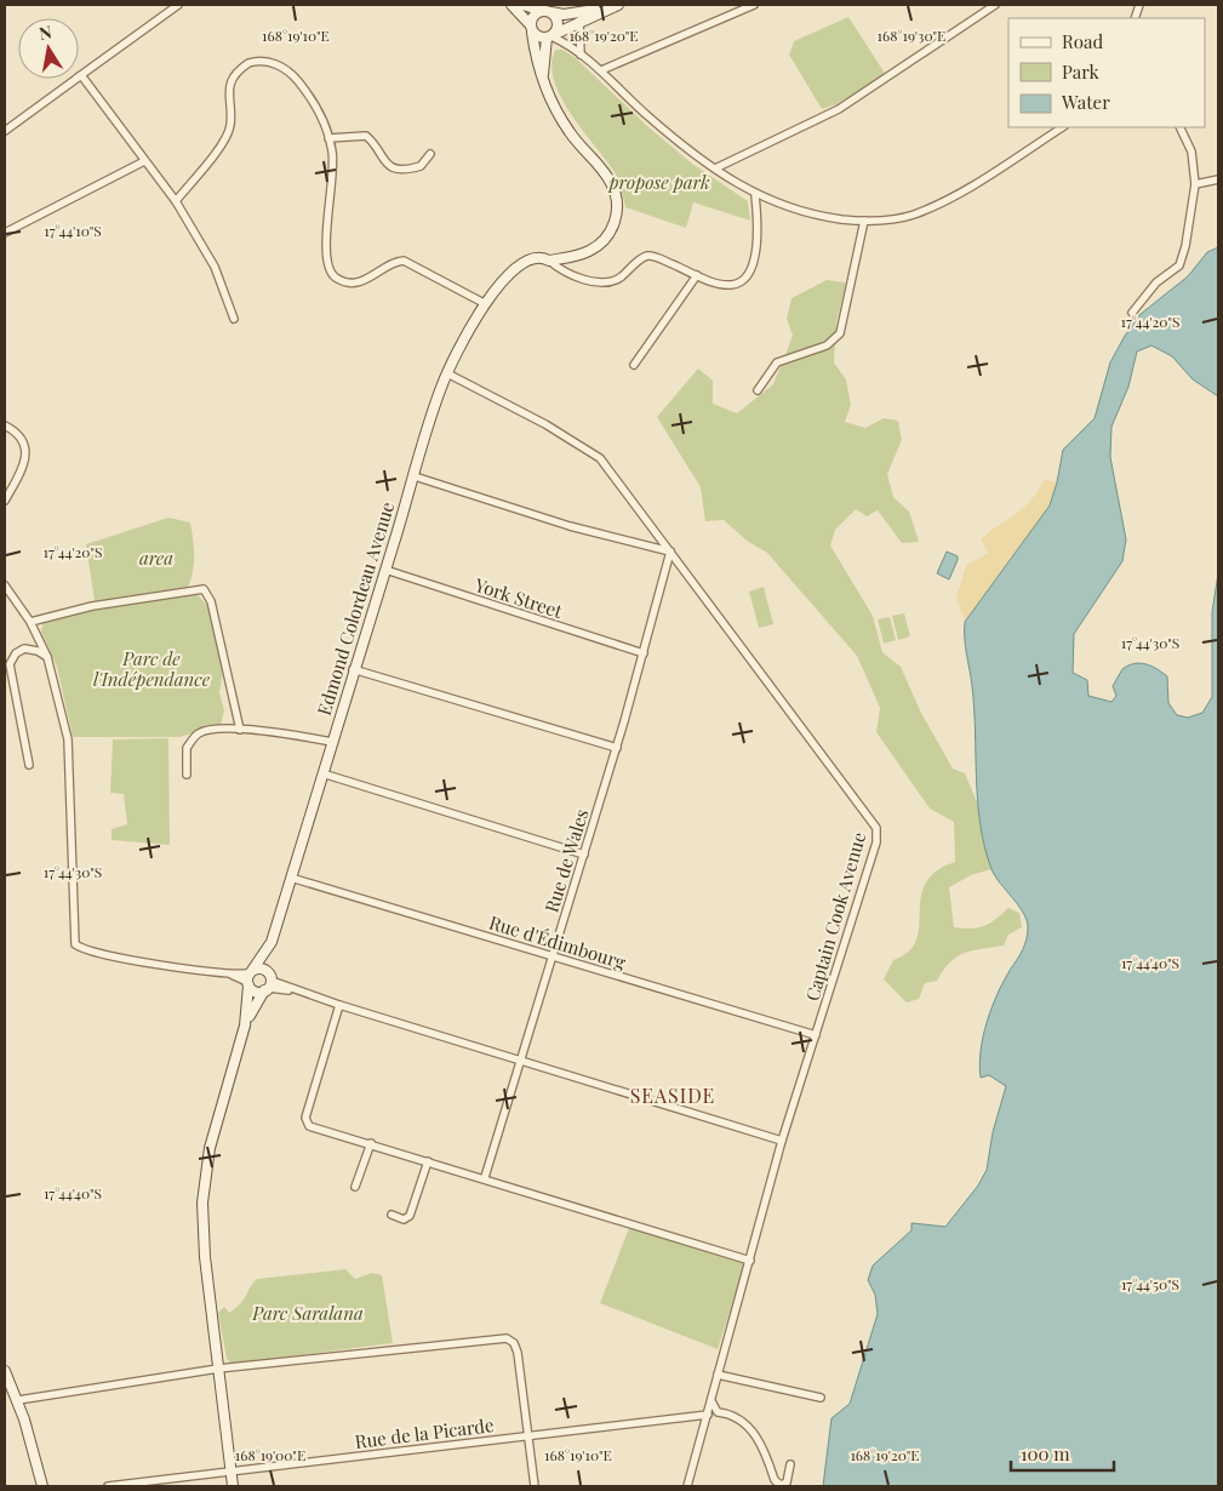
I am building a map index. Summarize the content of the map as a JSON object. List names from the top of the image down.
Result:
{
  "streets": {
    "street": [
      "York Street",
      "Edmond Colordeau Avenue",
      "Rue de Wales",
      "Captain Cook Avenue",
      "Rue d'Édimbourg",
      "Rue de la Picarde"
    ]
  },
  "crossings": [
    ["York Street", "Edmond Colordeau Avenue"],
    ["York Street", "Rue de Wales"],
    ["Edmond Colordeau Avenue", "Captain Cook Avenue"],
    ["Edmond Colordeau Avenue", "Rue d'Édimbourg"],
    ["Rue de Wales", "Captain Cook Avenue"],
    ["Rue de Wales", "Rue d'Édimbourg"],
    ["Captain Cook Avenue", "Rue d'Édimbourg"],
    ["Captain Cook Avenue", "Rue de la Picarde"]
  ],
  "districts": ["SEASIDE"],
  "parks": [
    "propose park",
    "area",
    "Parc de l'Indépendance",
    "Parc Saralana"
  ],
  "legend": ["Road", "Park", "Water"],
  "scale_bar": "100 m",
  "north": "top",
  "coordinates": [
    "168°19'10\"E",
    "168°19'20\"E",
    "168°19'30\"E",
    "17°44'10\"S",
    "17°44'20\"S",
    "17°44'30\"S",
    "17°44'40\"S",
    "17°44'50\"S",
    "168°19'00\"E"
  ]
}
